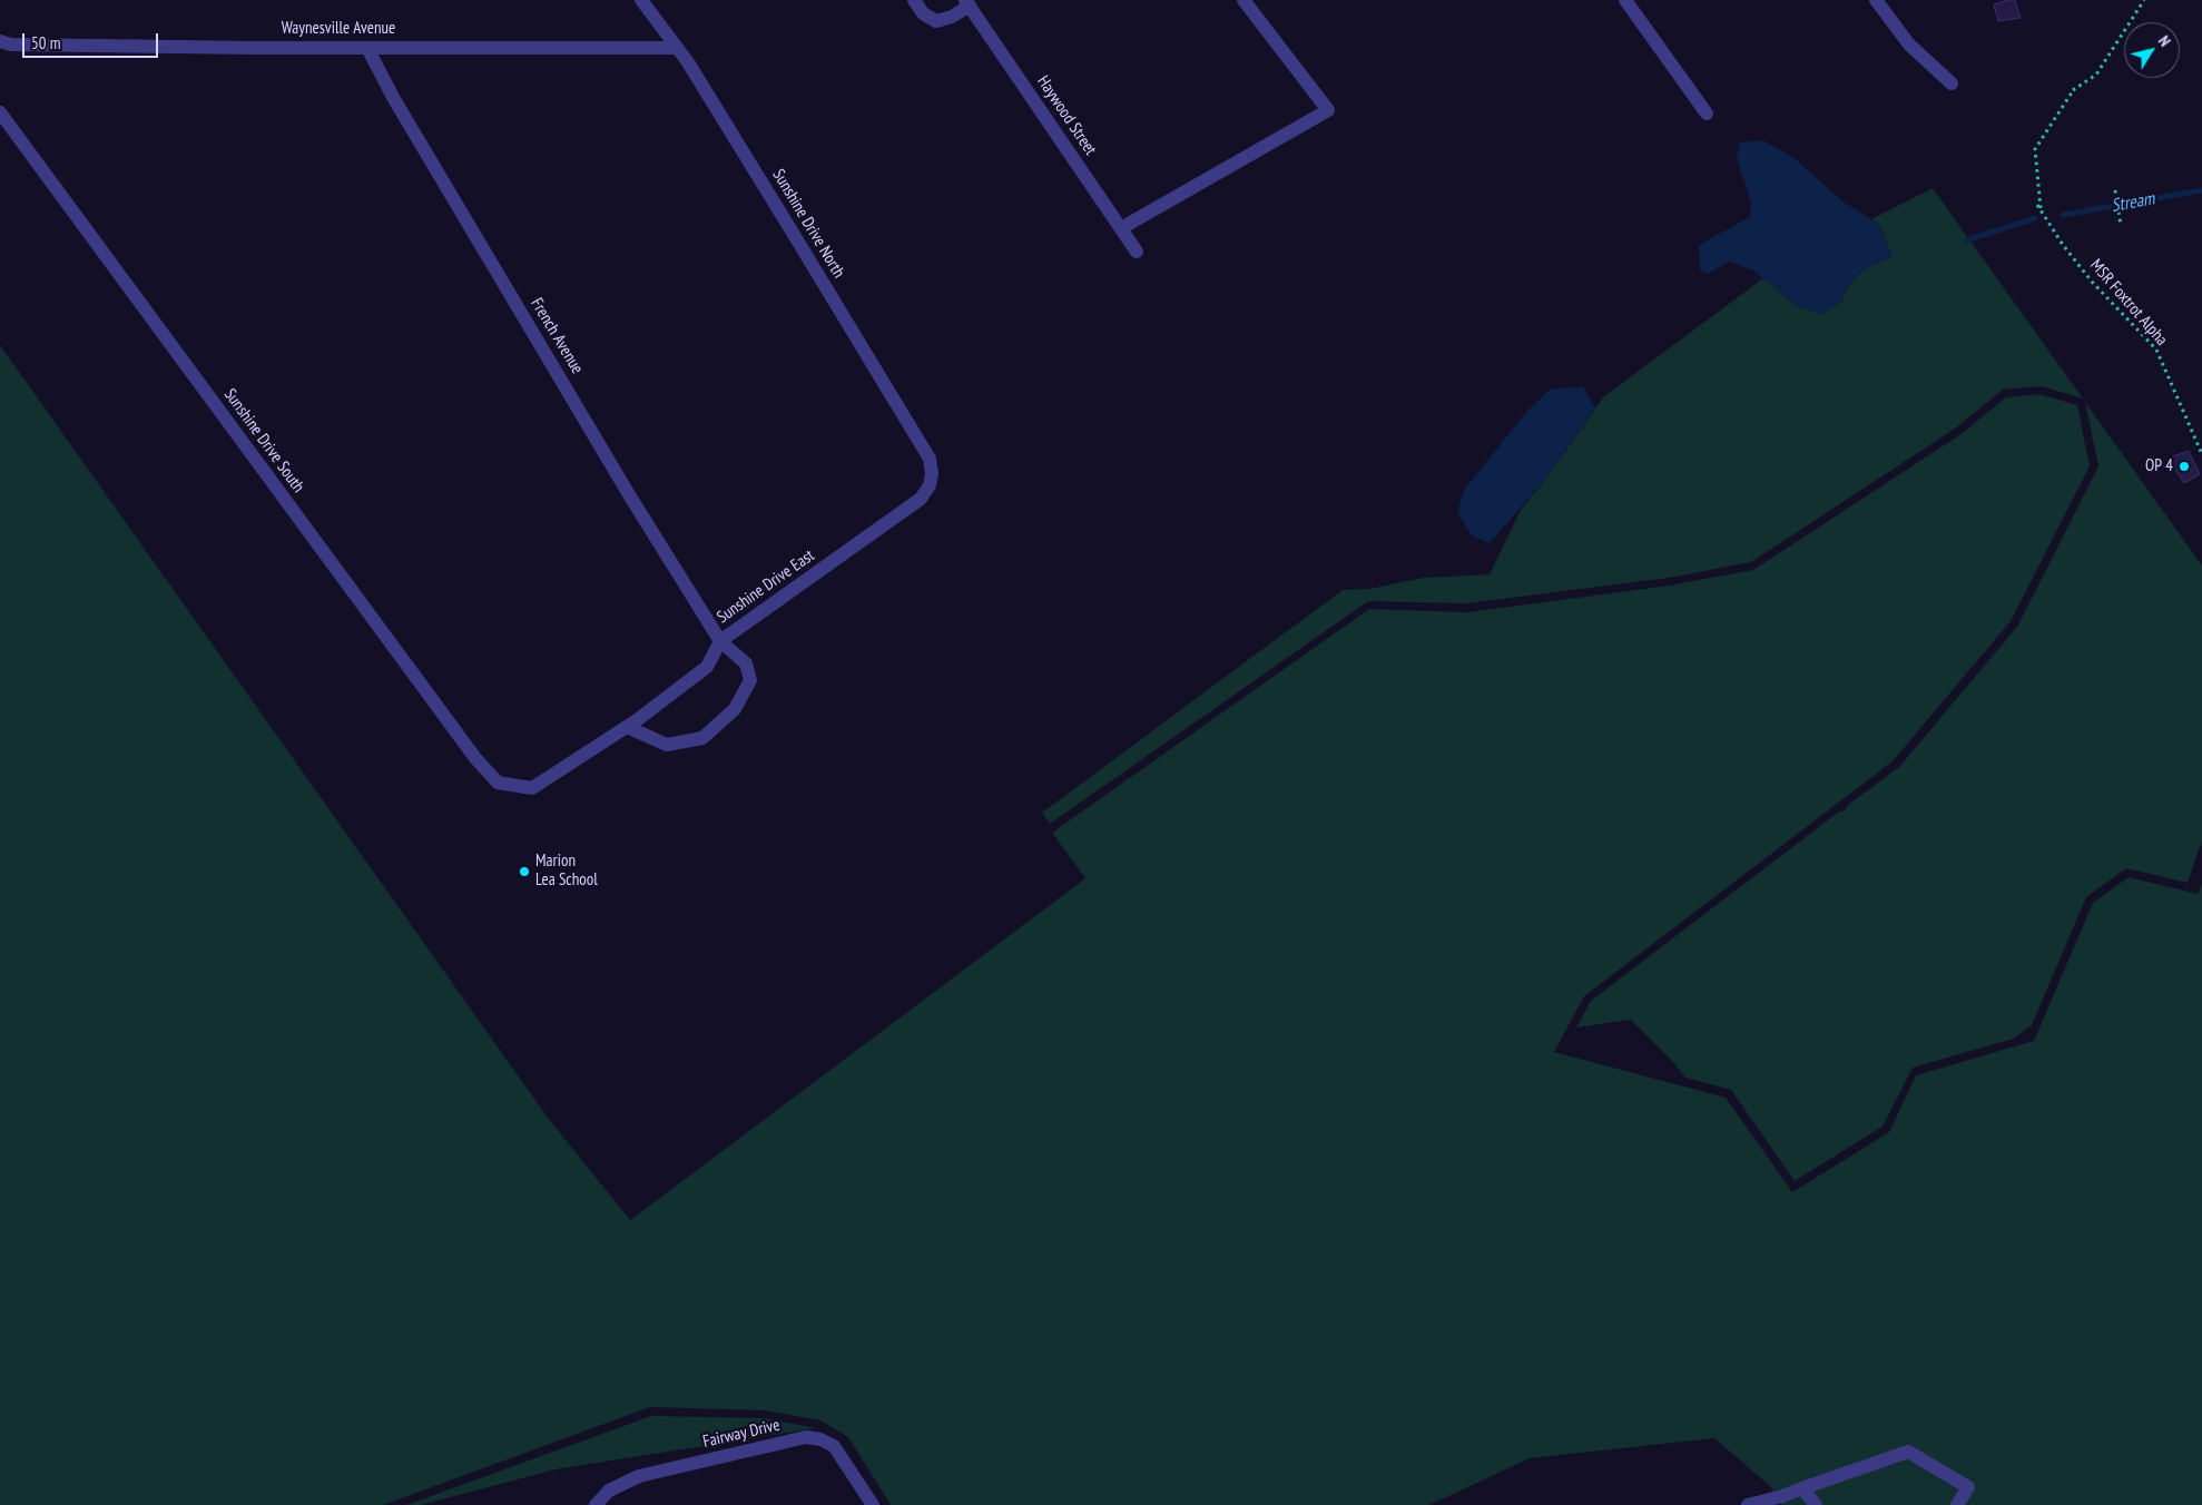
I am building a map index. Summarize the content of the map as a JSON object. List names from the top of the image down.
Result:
{
  "streets": {
    "street": [
      "Waynesville Avenue",
      "Haywood Street",
      "Sunshine Drive North",
      "French Avenue",
      "Sunshine Drive South",
      "Sunshine Drive East",
      "Fairway Drive"
    ],
    "path": ["MSR Foxtrot Alpha"]
  },
  "crossings": [
    ["Waynesville Avenue", "Sunshine Drive North"],
    ["Waynesville Avenue", "French Avenue"],
    ["Sunshine Drive North", "Sunshine Drive East"],
    ["French Avenue", "Sunshine Drive East"],
    ["Sunshine Drive South", "Sunshine Drive East"]
  ],
  "water": ["Stream"],
  "places": ["OP 4", "Marion Lea School"],
  "scale_bar": "50 m",
  "north": "top right"
}
